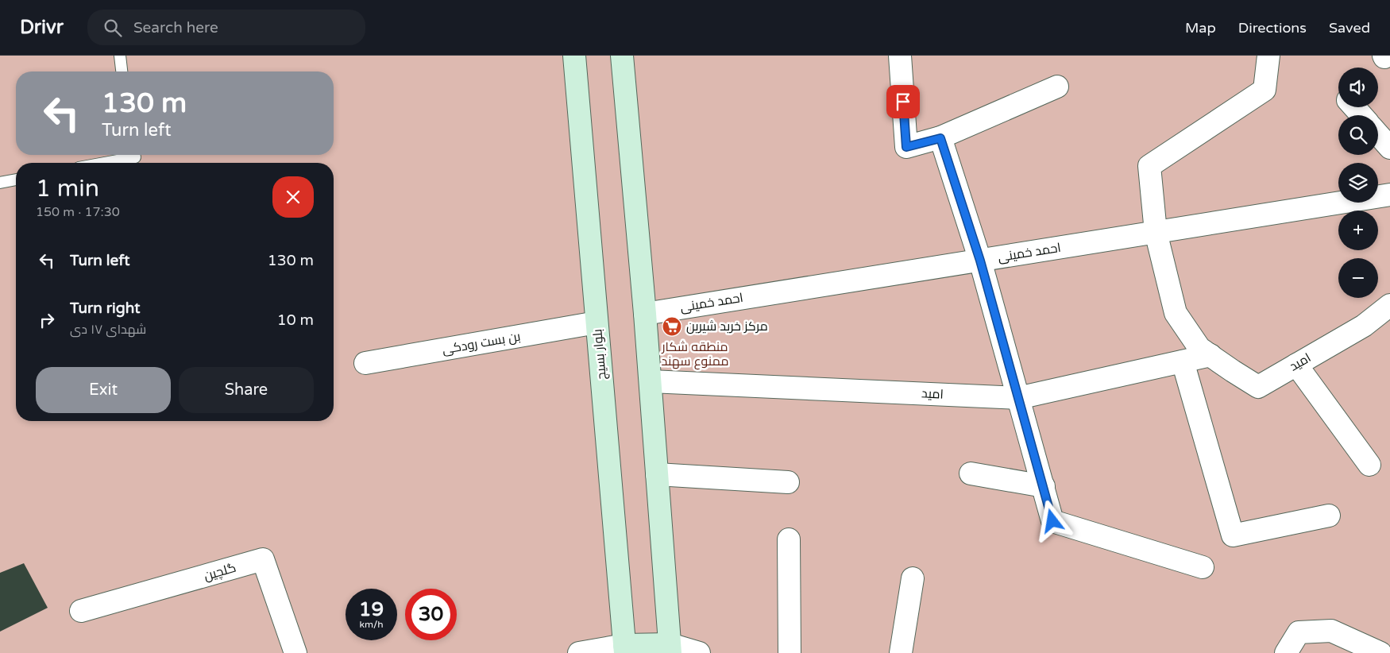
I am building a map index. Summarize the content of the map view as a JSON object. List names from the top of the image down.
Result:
{
  "streets": {
    "main road": ["بلوار بسیج"],
    "street": [
      "احمد خمینی",
      "بن بست رودکی",
      "امید",
      "گلچین"
    ]
  },
  "crossings": [
    ["احمد خمینی", "امید"],
    ["بن بست رودکی", "بلوار بسیج"]
  ],
  "parks": ["منطقه شکار ممنوع سهند"],
  "places": {
    "supermarket": ["مرکز خرید شیرین"]
  },
  "page": {
    "header": "Drivr",
    "search": "Search here",
    "nav": ["Map", "Directions", "Saved"],
    "map_buttons": ["+", "−"],
    "turn": ["130 m", "Turn left"],
    "heading": ["1 min", "150 m · 17:30"],
    "list": [
      {
        "name": "Turn left",
        "value": "130 m"
      },
      {
        "name": "Turn right",
        "note": "شهدای ۱۷ دی",
        "value": "10 m"
      }
    ],
    "buttons": ["Exit", "Share"],
    "speed": "19 km/h",
    "limit": "30"
  }
}
